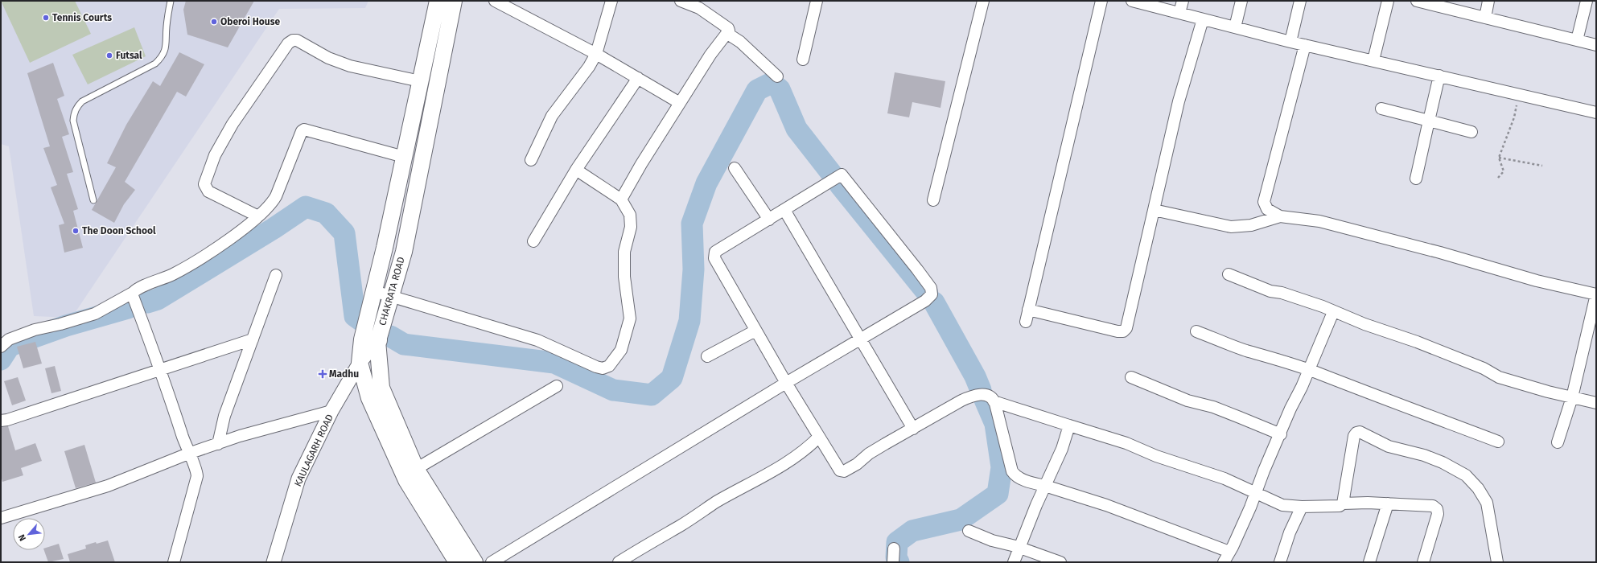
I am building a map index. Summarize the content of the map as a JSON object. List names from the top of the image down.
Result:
{
  "streets": {
    "main road": ["CHAKRATA ROAD"],
    "street": ["KAULAGARH ROAD"]
  },
  "crossings": [
    ["CHAKRATA ROAD", "KAULAGARH ROAD"]
  ],
  "places": {
    "other": [
      "Tennis Courts",
      "Oberoi House",
      "Futsal",
      "The Doon School"
    ],
    "health": ["Madhu"]
  },
  "north": "bottom left"
}
